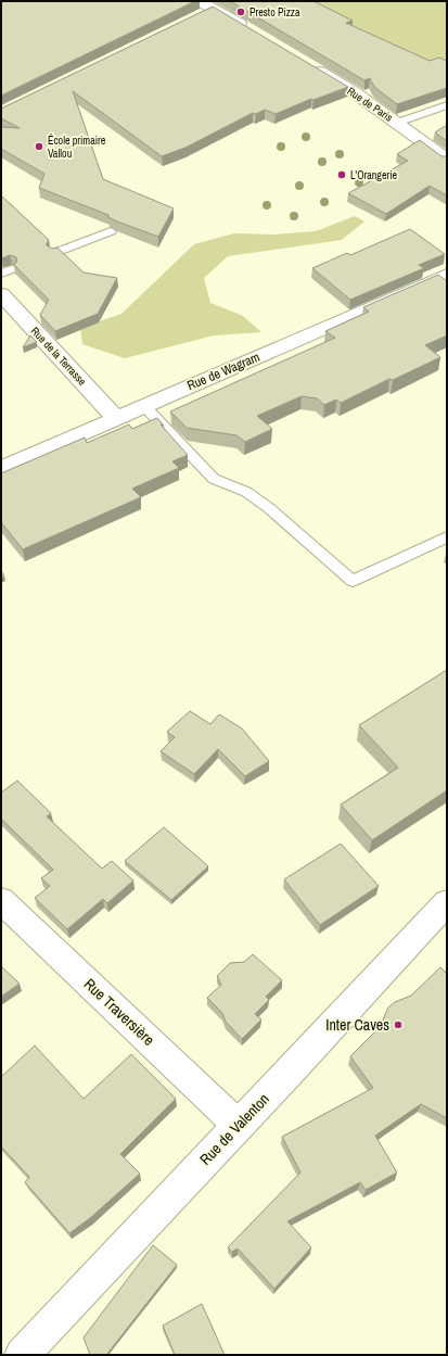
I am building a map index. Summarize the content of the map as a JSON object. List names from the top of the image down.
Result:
{
  "streets": {
    "street": [
      "Rue de Paris",
      "Rue de la Terrasse",
      "Rue de Wagram",
      "Rue Traversière",
      "Rue de Valenton"
    ]
  },
  "crossings": [
    ["Rue de la Terrasse", "Rue de Wagram"],
    ["Rue Traversière", "Rue de Valenton"]
  ],
  "places": [
    "Presto Pizza",
    "École primaire Vallou",
    "L'Orangerie",
    "Inter Caves"
  ]
}
